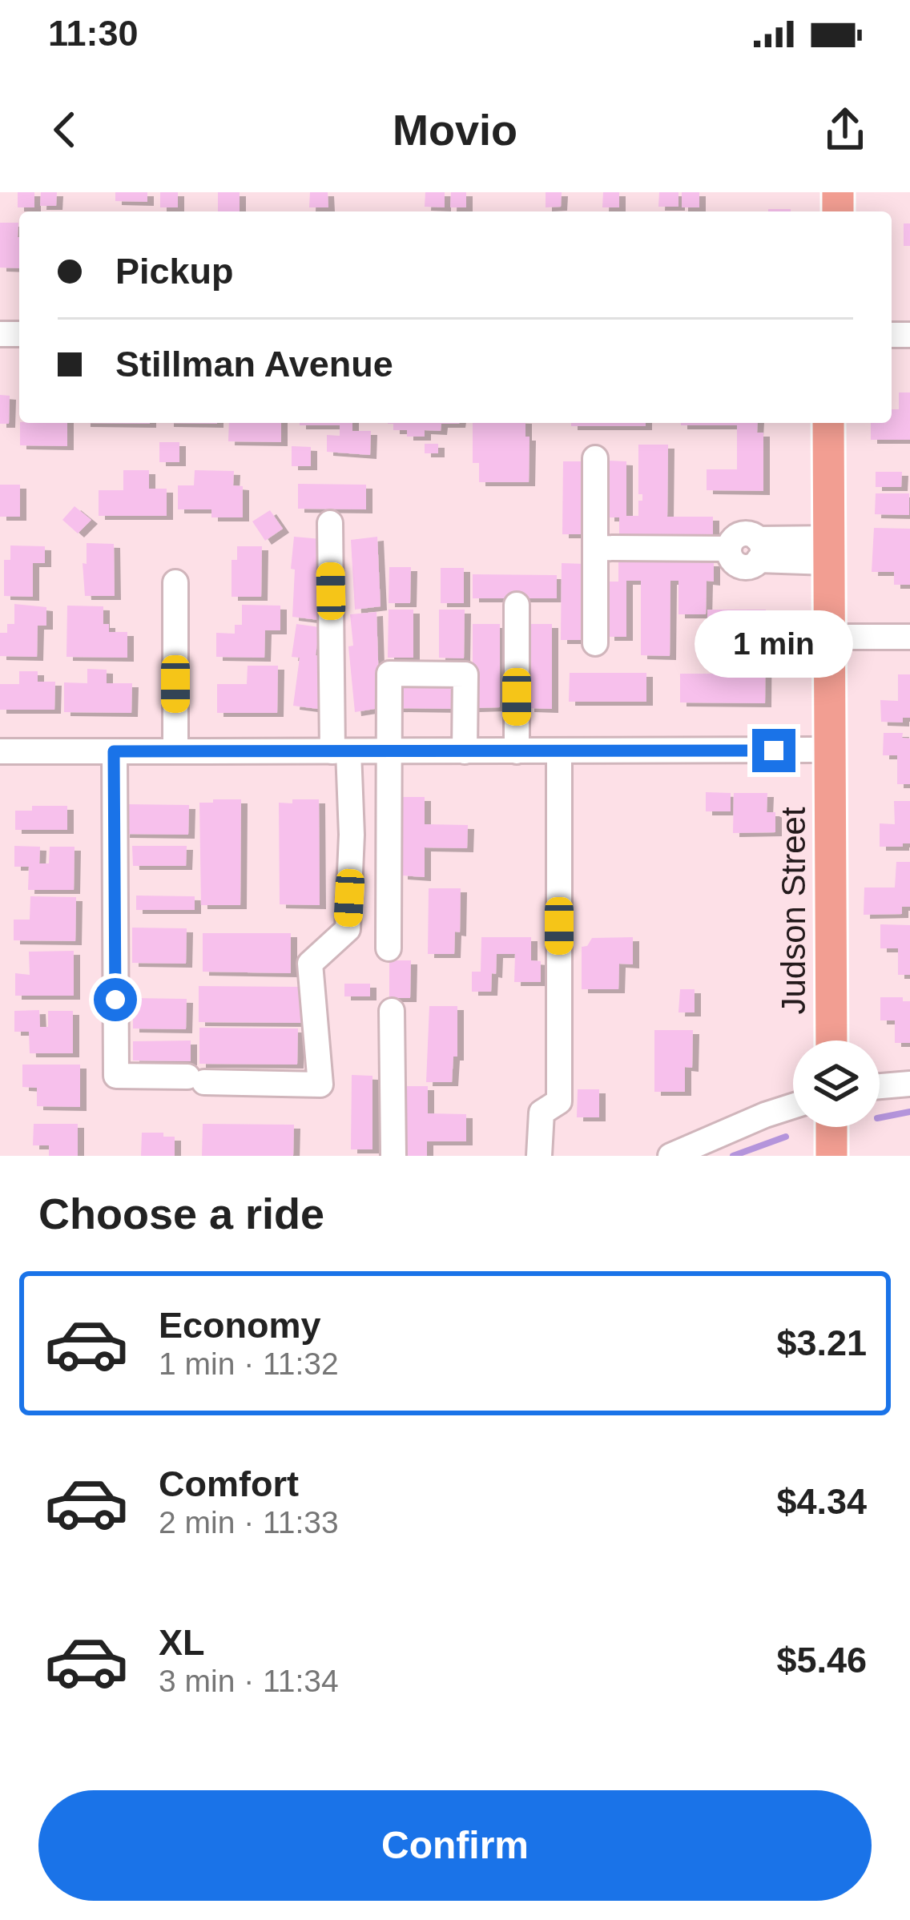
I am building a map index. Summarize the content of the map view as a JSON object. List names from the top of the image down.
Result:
{
  "streets": {
    "main road": ["Judson Street"]
  },
  "page": {
    "status": "11:30",
    "header": "Movio",
    "banner": ["Pickup", "Stillman Avenue"],
    "bubble": "1 min",
    "heading": "Choose a ride",
    "list": [
      {
        "name": "Economy",
        "note": "1 min · 11:32",
        "value": "$3.21"
      },
      {
        "name": "Comfort",
        "note": "2 min · 11:33",
        "value": "$4.34"
      },
      {
        "name": "XL",
        "note": "3 min · 11:34",
        "value": "$5.46"
      }
    ],
    "buttons": "Confirm"
  }
}
